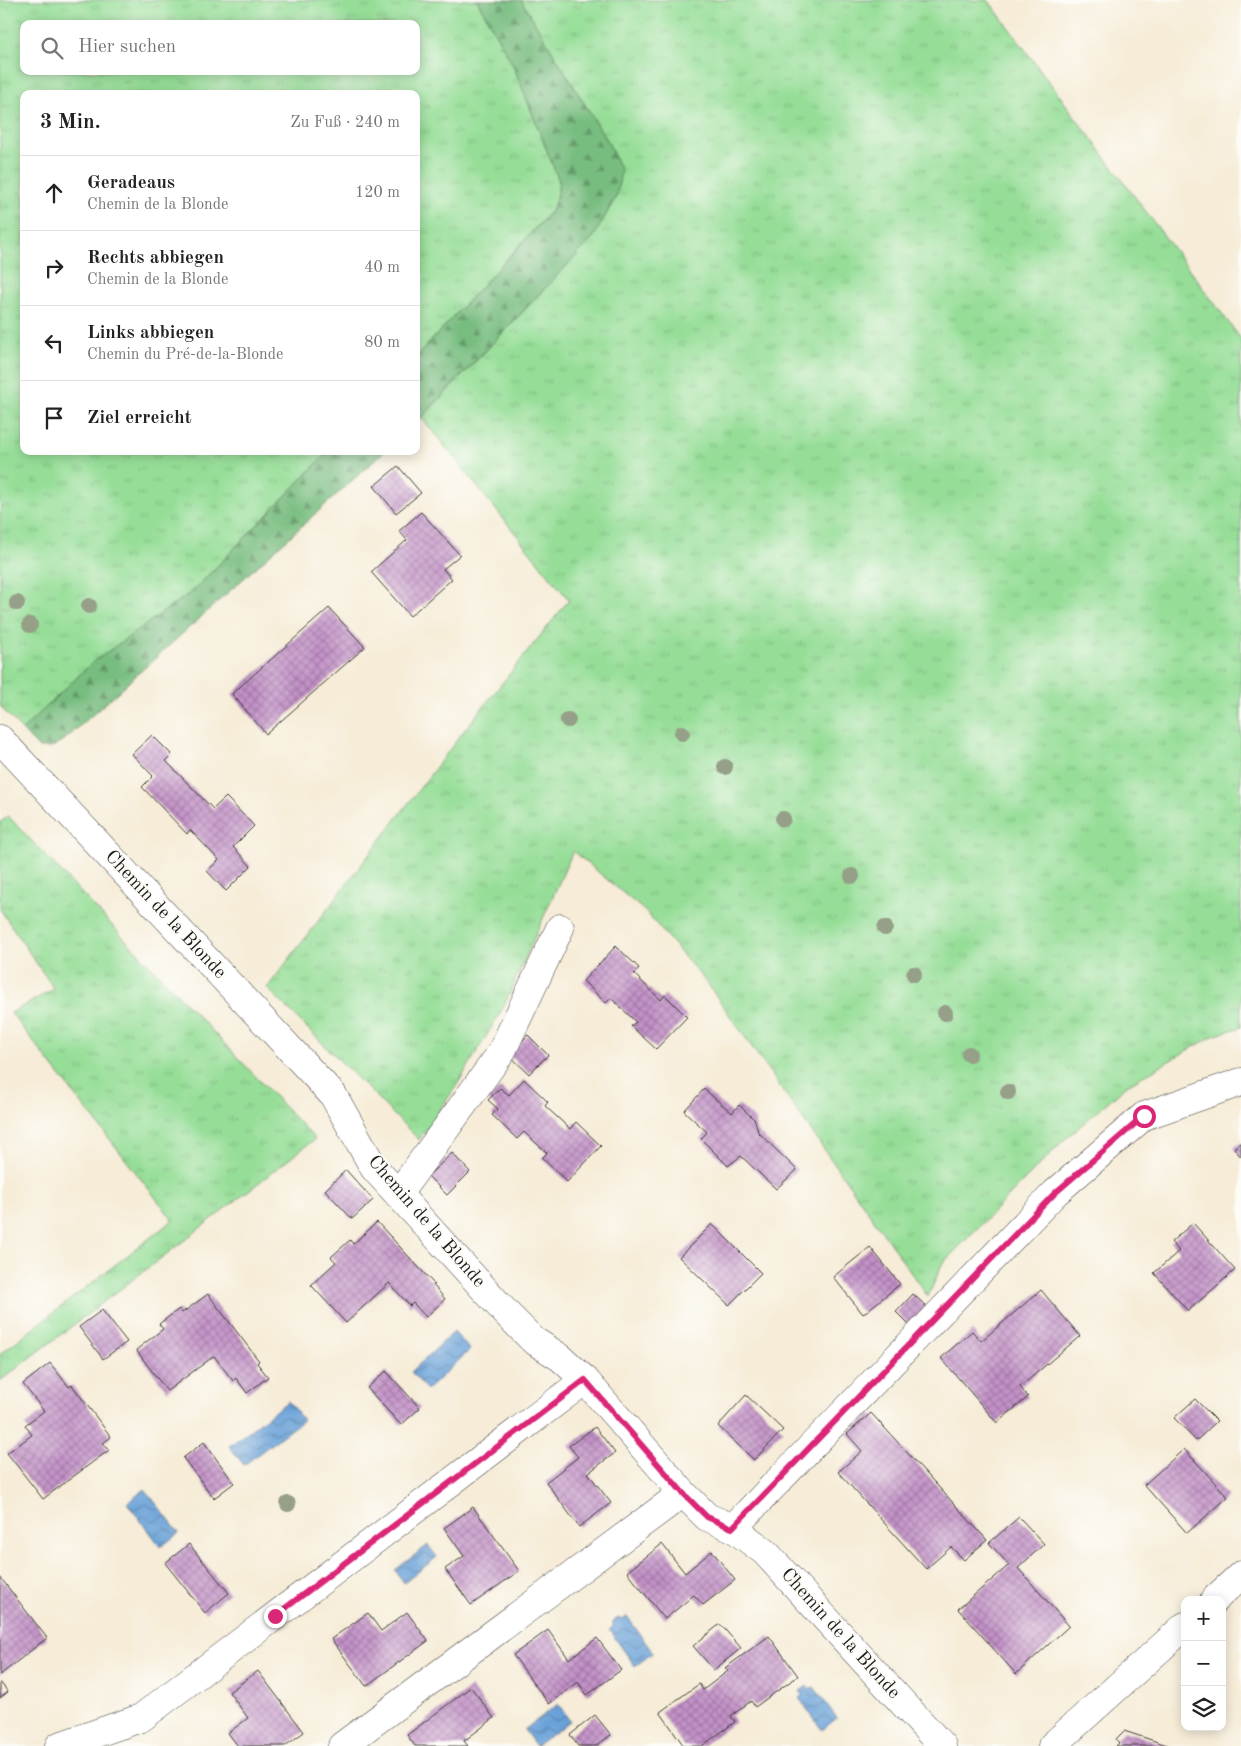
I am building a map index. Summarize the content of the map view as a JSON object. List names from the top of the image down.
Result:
{
  "streets": {
    "street": ["Chemin de la Blonde"]
  },
  "page": {
    "search": "Hier suchen",
    "heading": ["3 Min.", "Zu Fuß · 240 m"],
    "list": [
      ["Geradeaus", "Chemin de la Blonde", "120 m"],
      ["Rechts abbiegen", "Chemin de la Blonde", "40 m"],
      ["Links abbiegen", "Chemin du Pré-de-la-Blonde", "80 m"],
      "Ziel erreicht"
    ],
    "map_buttons": ["+", "−"]
  }
}
